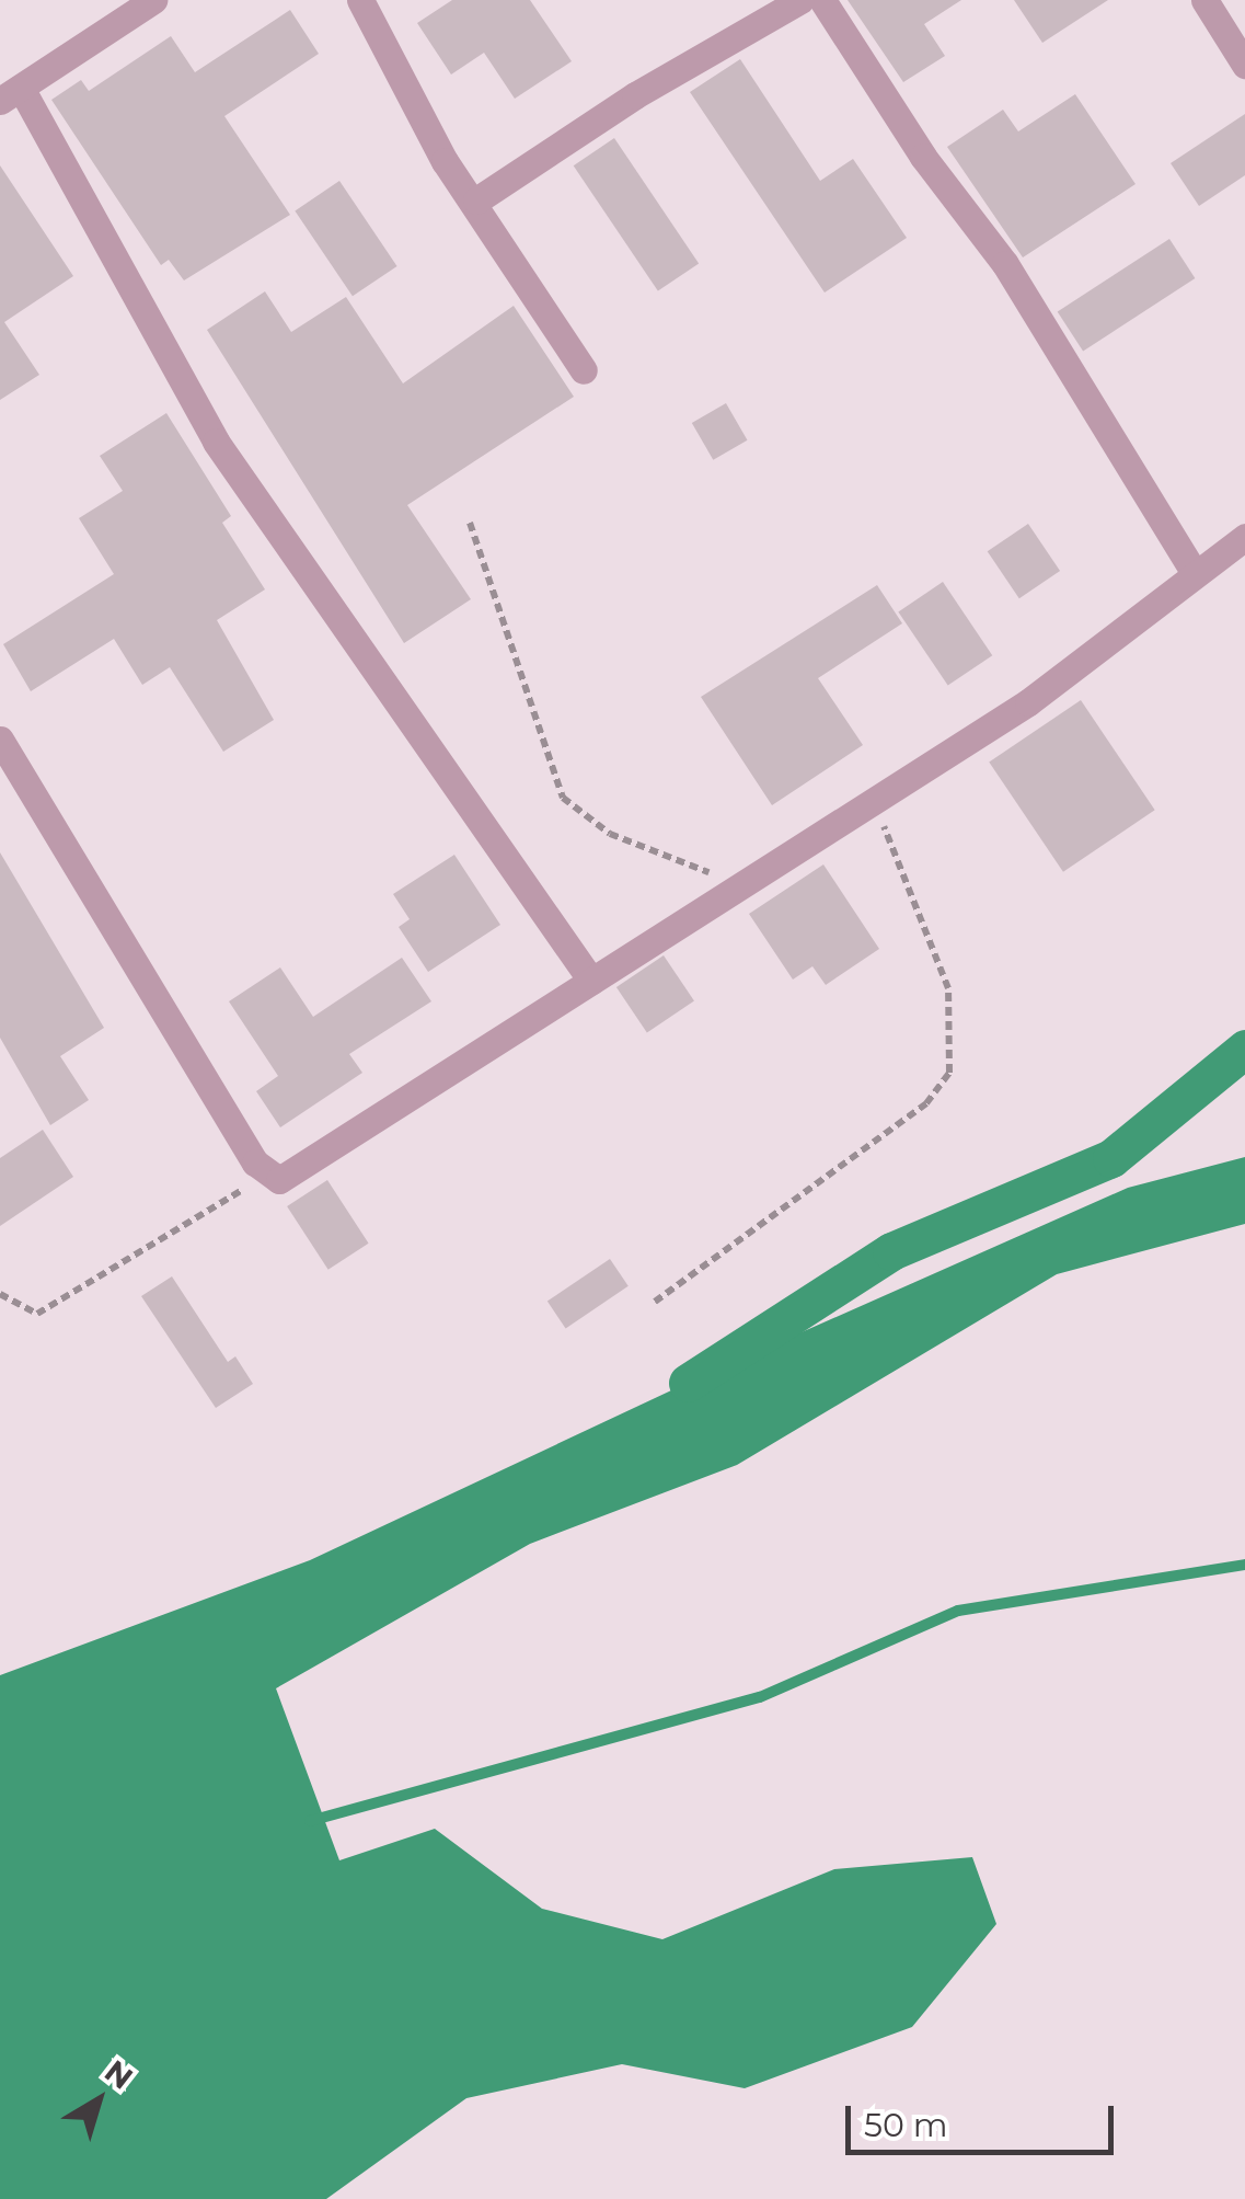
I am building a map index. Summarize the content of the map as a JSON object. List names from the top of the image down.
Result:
{
  "scale_bar": "50 m",
  "north": "top right"
}
